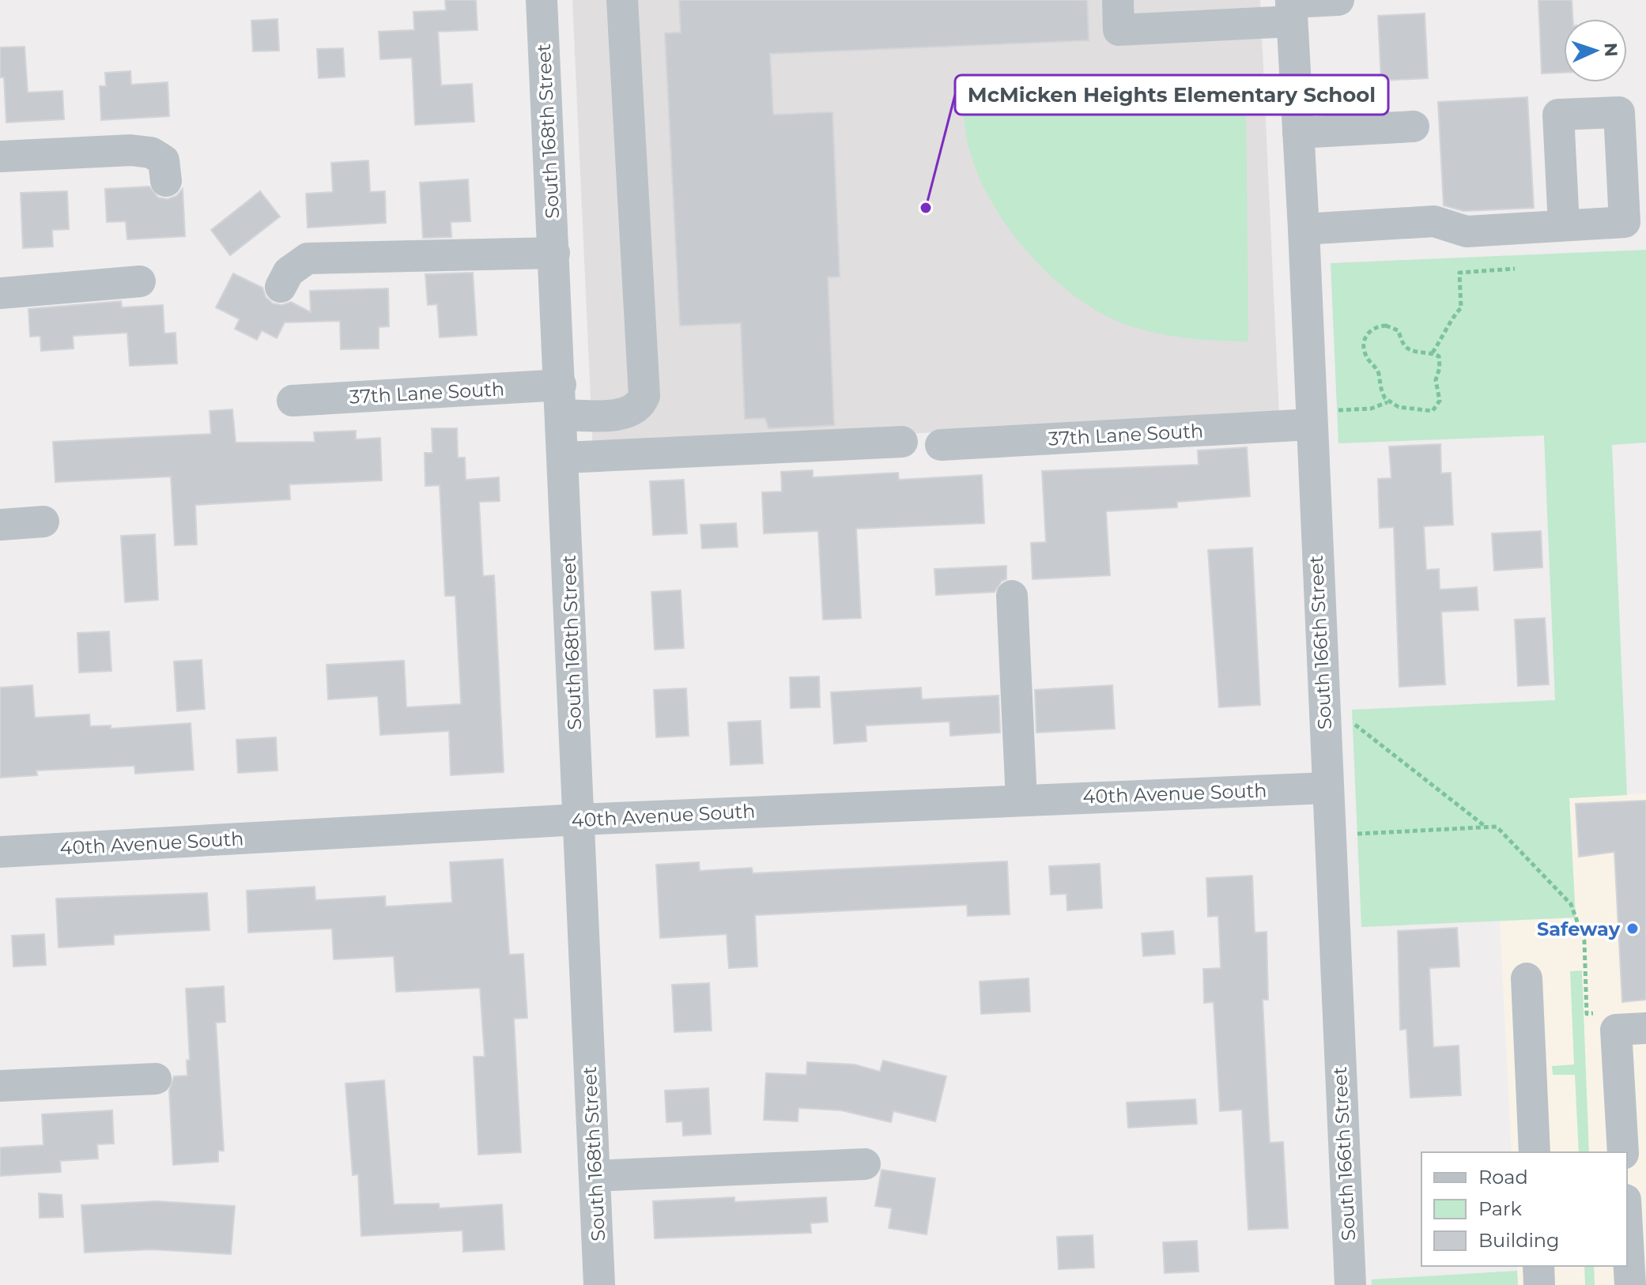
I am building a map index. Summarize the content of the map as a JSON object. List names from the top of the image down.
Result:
{
  "streets": {
    "street": [
      "South 168th Street",
      "37th Lane South",
      "South 166th Street",
      "40th Avenue South"
    ]
  },
  "crossings": [
    ["South 168th Street", "37th Lane South"],
    ["South 168th Street", "40th Avenue South"],
    ["37th Lane South", "South 166th Street"],
    ["South 166th Street", "40th Avenue South"]
  ],
  "places": ["McMicken Heights Elementary School", "Safeway"],
  "legend": ["Road", "Park", "Building"],
  "north": "right"
}
